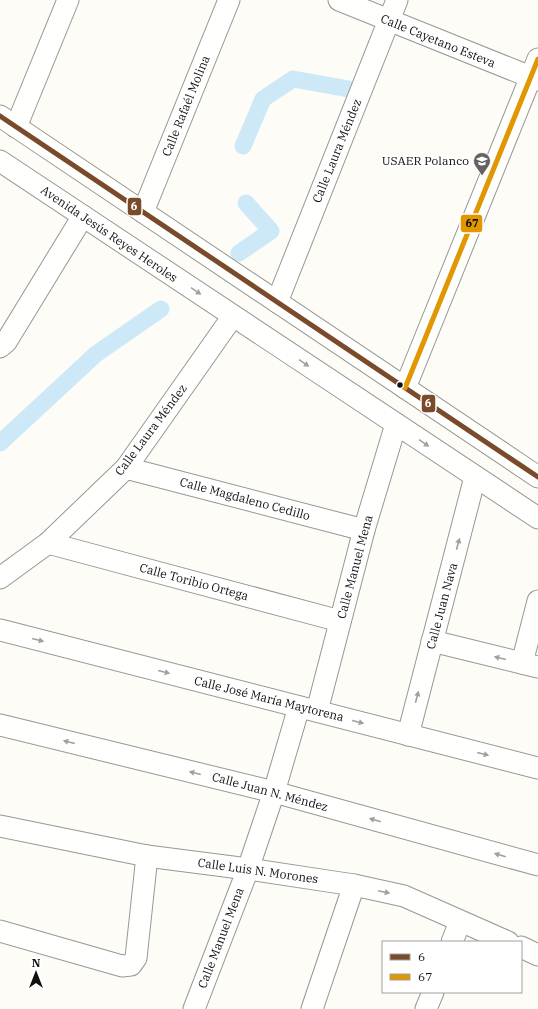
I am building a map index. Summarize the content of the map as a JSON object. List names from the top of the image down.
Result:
{
  "streets": {
    "street": [
      "Calle Cayetano Esteva",
      "Calle Rafaél Molina",
      "Calle Laura Méndez",
      "Avenida Jesús Reyes Heroles",
      "Calle Magdaleno Cedillo",
      "Calle Manuel Mena",
      "Calle Toribio Ortega",
      "Calle Juan Nava",
      "Calle José María Maytorena",
      "Calle Juan N. Méndez",
      "Calle Luis N. Morones"
    ]
  },
  "crossings": [
    ["Calle Cayetano Esteva", "Calle Laura Méndez"],
    ["Calle Laura Méndez", "Avenida Jesús Reyes Heroles"],
    ["Calle Laura Méndez", "Calle Magdaleno Cedillo"],
    ["Calle Laura Méndez", "Calle Toribio Ortega"],
    ["Avenida Jesús Reyes Heroles", "Calle Manuel Mena"],
    ["Avenida Jesús Reyes Heroles", "Calle Juan Nava"],
    ["Calle Magdaleno Cedillo", "Calle Manuel Mena"],
    ["Calle Manuel Mena", "Calle Toribio Ortega"],
    ["Calle Manuel Mena", "Calle José María Maytorena"],
    ["Calle Manuel Mena", "Calle Juan N. Méndez"],
    ["Calle Manuel Mena", "Calle Luis N. Morones"],
    ["Calle Juan Nava", "Calle José María Maytorena"]
  ],
  "one_way": ["Calle Juan Nava", "Calle José María Maytorena", "Calle Juan N. Méndez"],
  "places": {
    "school or university": ["USAER Polanco"]
  },
  "lines": ["transit line 67", "transit line 6"],
  "legend": ["6", "67"],
  "north": "top"
}
